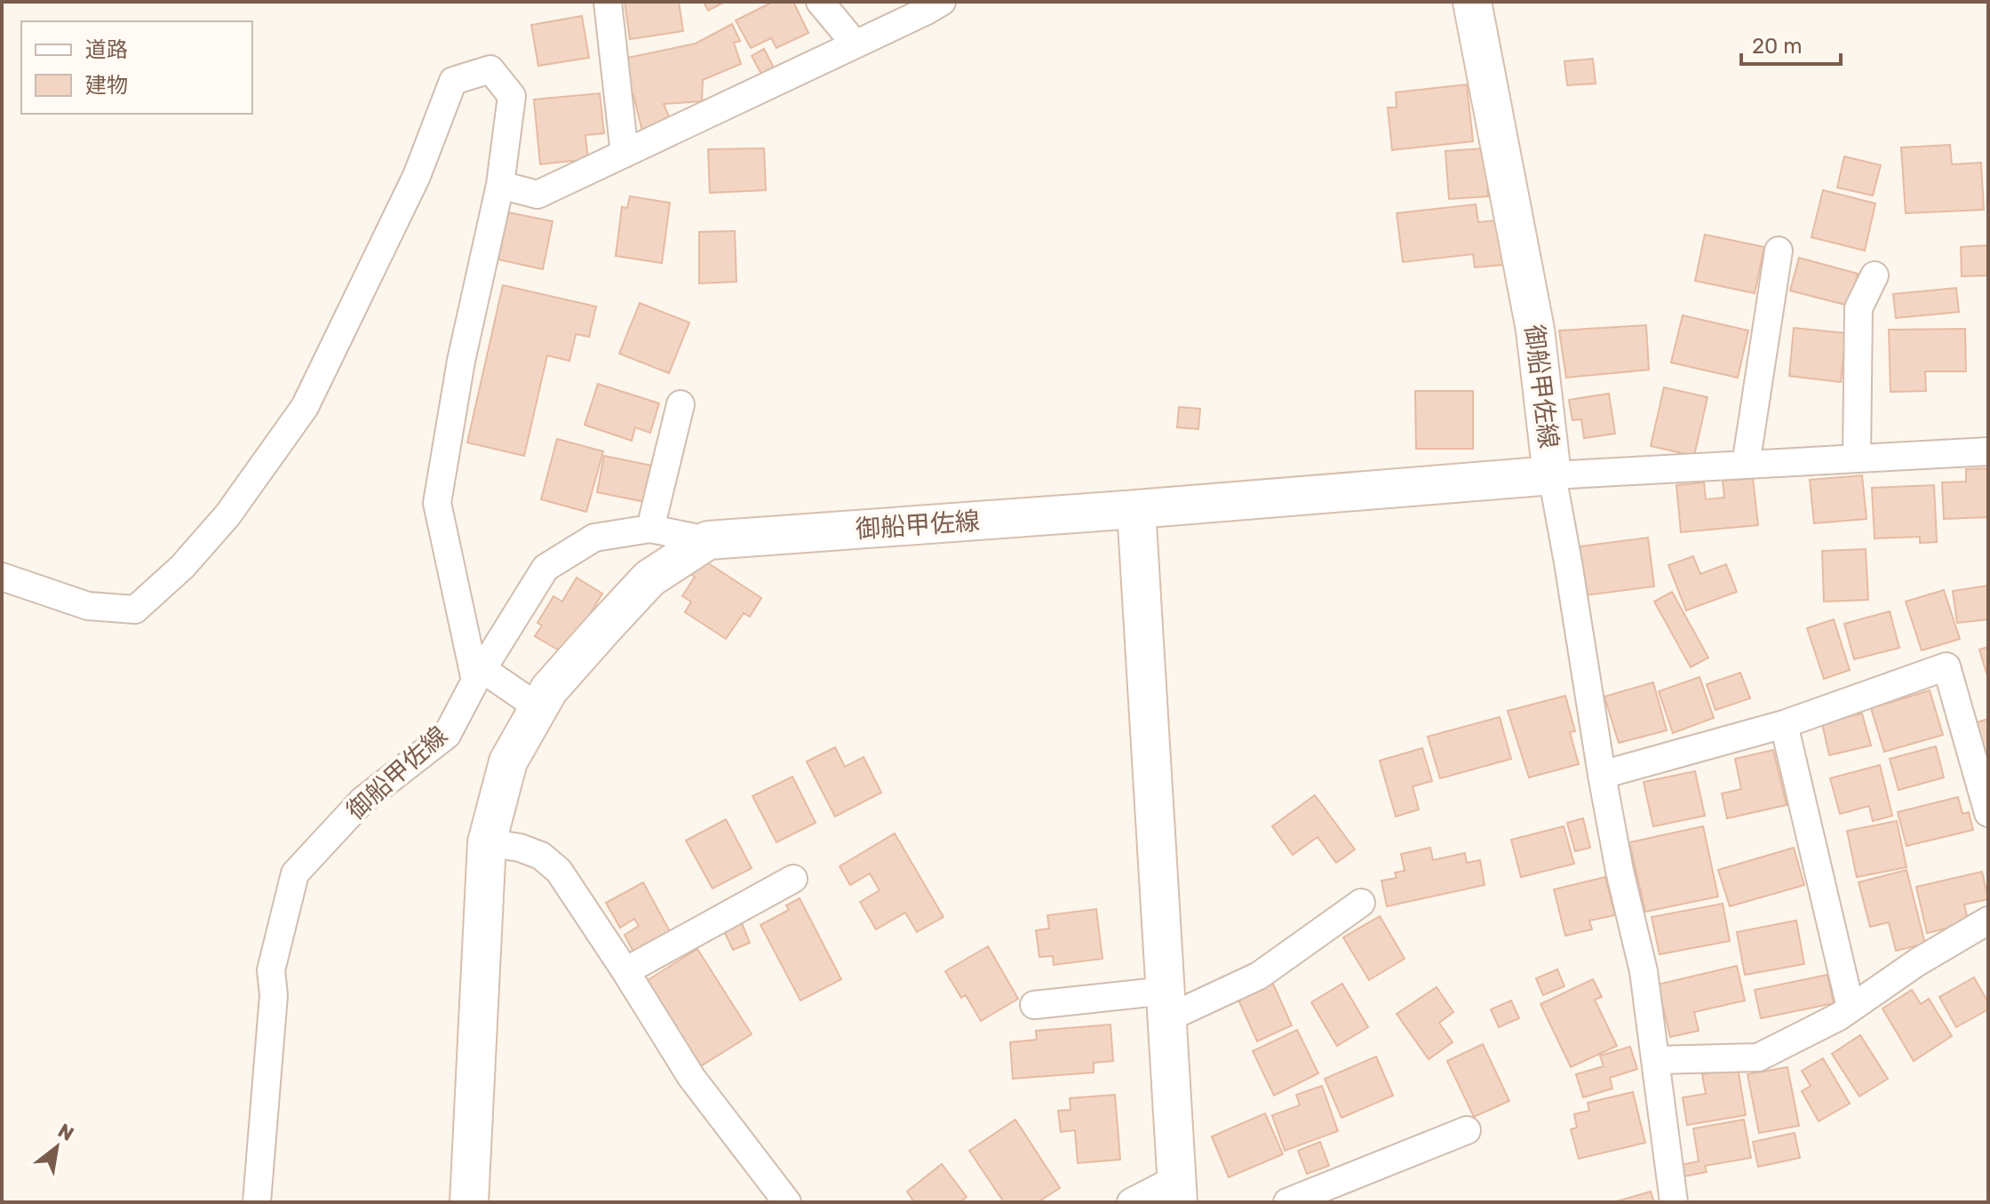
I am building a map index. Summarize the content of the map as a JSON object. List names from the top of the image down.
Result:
{
  "streets": {
    "main road": ["御船甲佐線"]
  },
  "legend": ["道路", "建物"],
  "scale_bar": "20 m",
  "north": "top right"
}
